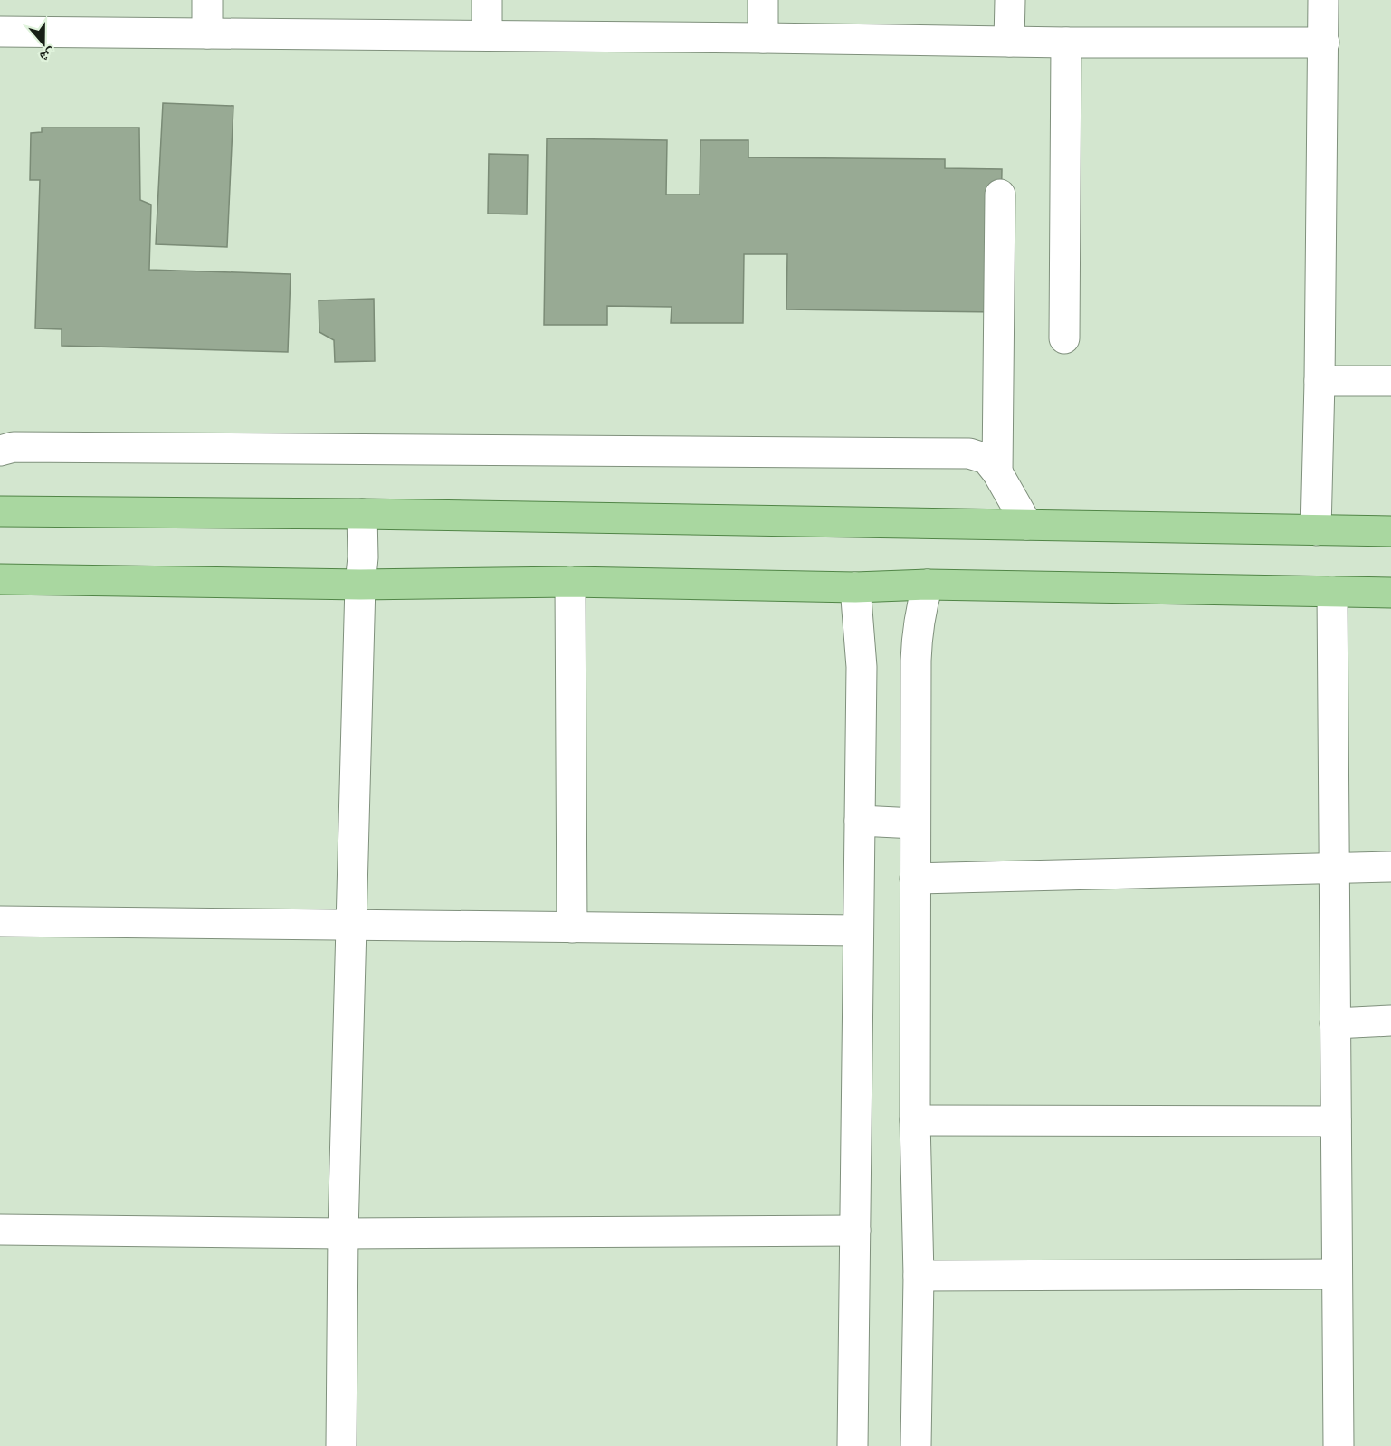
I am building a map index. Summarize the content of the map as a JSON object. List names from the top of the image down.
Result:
{
  "north": "bottom"
}
